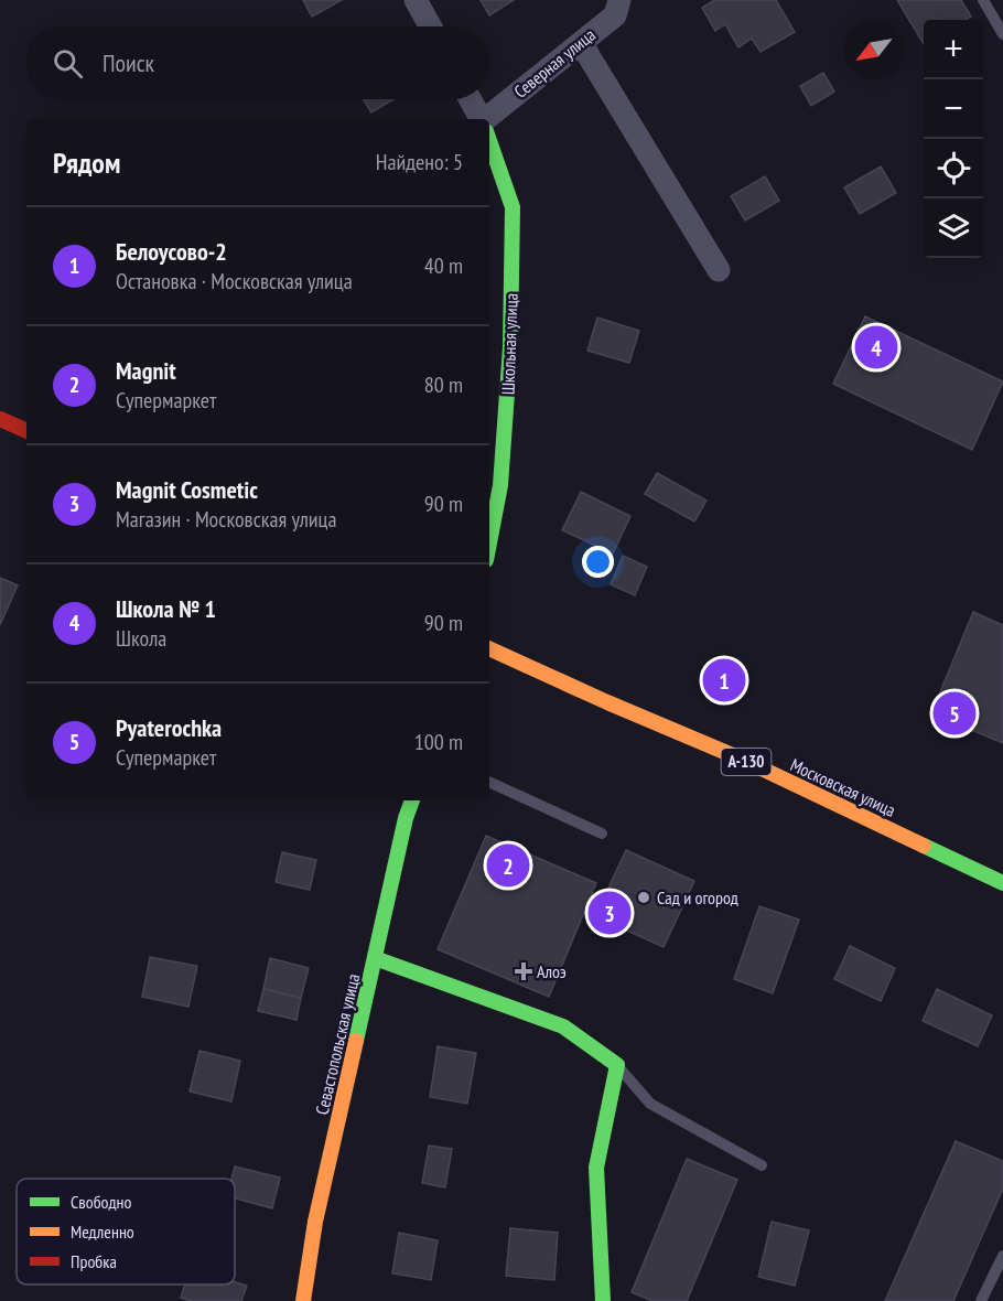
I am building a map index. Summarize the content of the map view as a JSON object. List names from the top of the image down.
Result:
{
  "streets": {
    "main road": [
      "Школьная улица",
      "А-130",
      "Московская улица",
      "Севастопольская улица"
    ],
    "street": ["Северная улица"]
  },
  "places": {
    "other": ["Сад и огород"],
    "health": ["Алоэ"]
  },
  "legend": ["Свободно", "Медленно", "Пробка"],
  "north": "bottom left",
  "page": {
    "map_buttons": ["+", "−"],
    "search": "Поиск",
    "heading": ["Рядом", "Найдено: 5"],
    "list": [
      {
        "mark": "1",
        "name": "Белоусово-2",
        "note": "Остановка · Московская улица",
        "value": "40 m"
      },
      {
        "mark": "2",
        "name": "Magnit",
        "note": "Супермаркет",
        "value": "80 m"
      },
      {
        "mark": "3",
        "name": "Magnit Cosmetic",
        "note": "Магазин · Московская улица",
        "value": "90 m"
      },
      {
        "mark": "4",
        "name": "Школа № 1",
        "note": "Школа",
        "value": "90 m"
      },
      {
        "mark": "5",
        "name": "Pyaterochka",
        "note": "Супермаркет",
        "value": "100 m"
      }
    ],
    "pins": [
      "4",
      "1",
      "5",
      "2",
      "3"
    ]
  }
}
